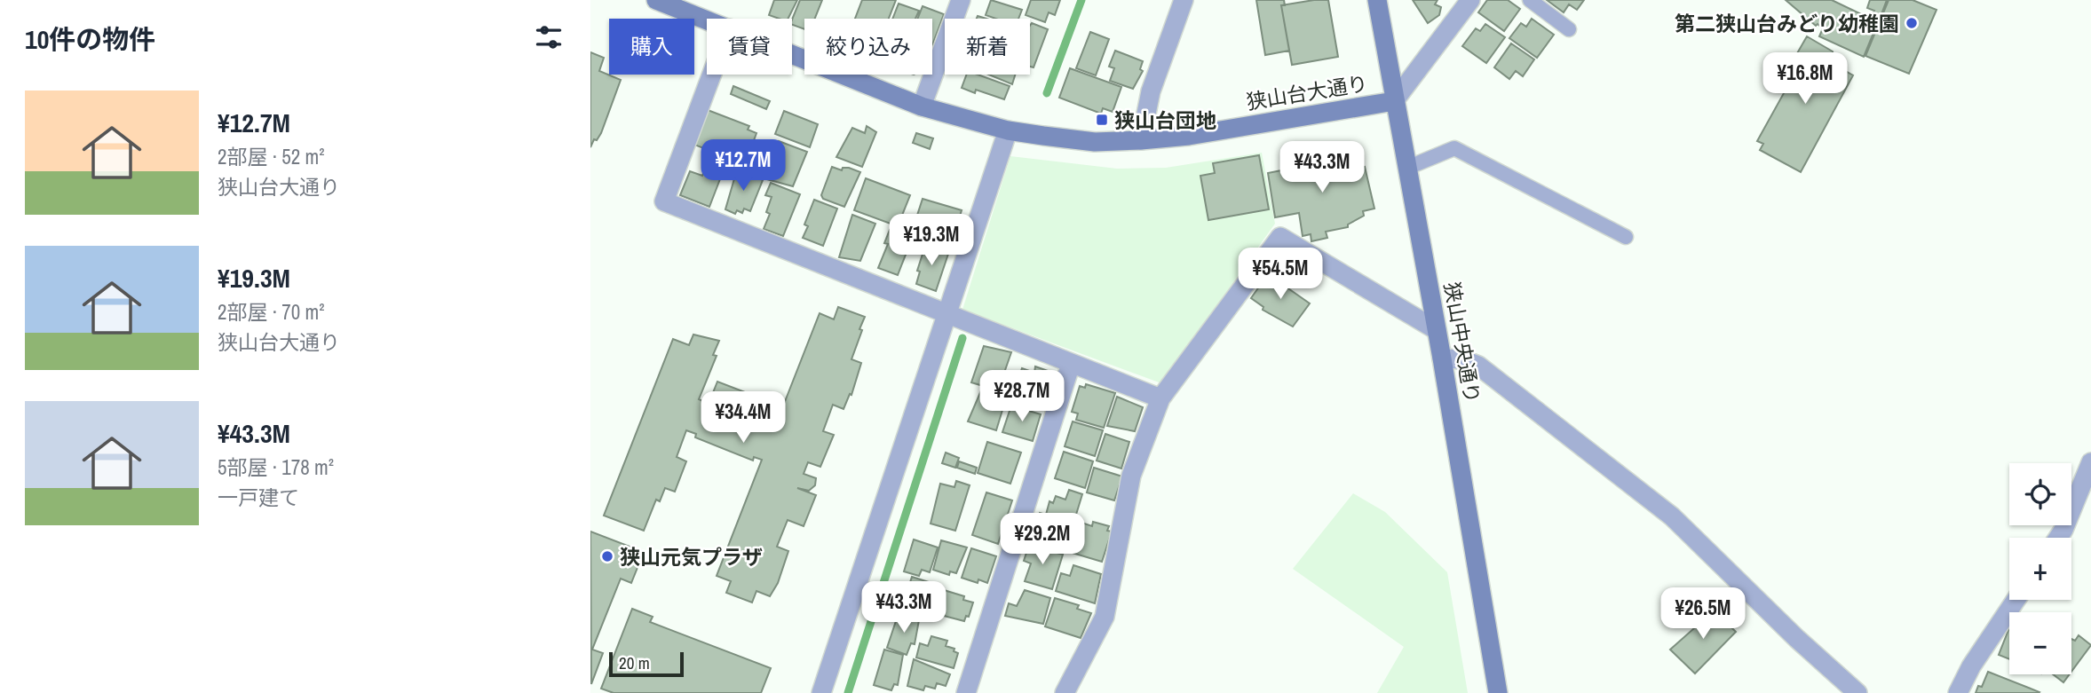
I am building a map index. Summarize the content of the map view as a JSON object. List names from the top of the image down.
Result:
{
  "streets": {
    "street": ["狭山台大通り", "狭山中央通り"]
  },
  "crossings": [
    ["狭山台大通り", "狭山中央通り"]
  ],
  "places": {
    "other": ["第二狭山台みどり幼稚園", "狭山元気プラザ"],
    "transit": ["狭山台団地"]
  },
  "scale_bar": "20 m",
  "page": {
    "heading": "10件の物件",
    "chip": [
      "購入",
      "賃貸",
      "絞り込み",
      "新着"
    ],
    "price": [
      "¥16.8M",
      "¥12.7M",
      "¥43.3M",
      "¥19.3M",
      "¥54.5M",
      "¥28.7M",
      "¥34.4M",
      "¥29.2M",
      "¥43.3M",
      "¥26.5M"
    ],
    "list": [
      {
        "name": "¥12.7M",
        "note": "2部屋 · 52 m² · 狭山台大通り"
      },
      {
        "name": "¥19.3M",
        "note": "2部屋 · 70 m² · 狭山台大通り"
      },
      {
        "name": "¥43.3M",
        "note": "5部屋 · 178 m² · 一戸建て"
      }
    ],
    "map_buttons": ["+", "−"],
    "scale": "20 m"
  }
}
